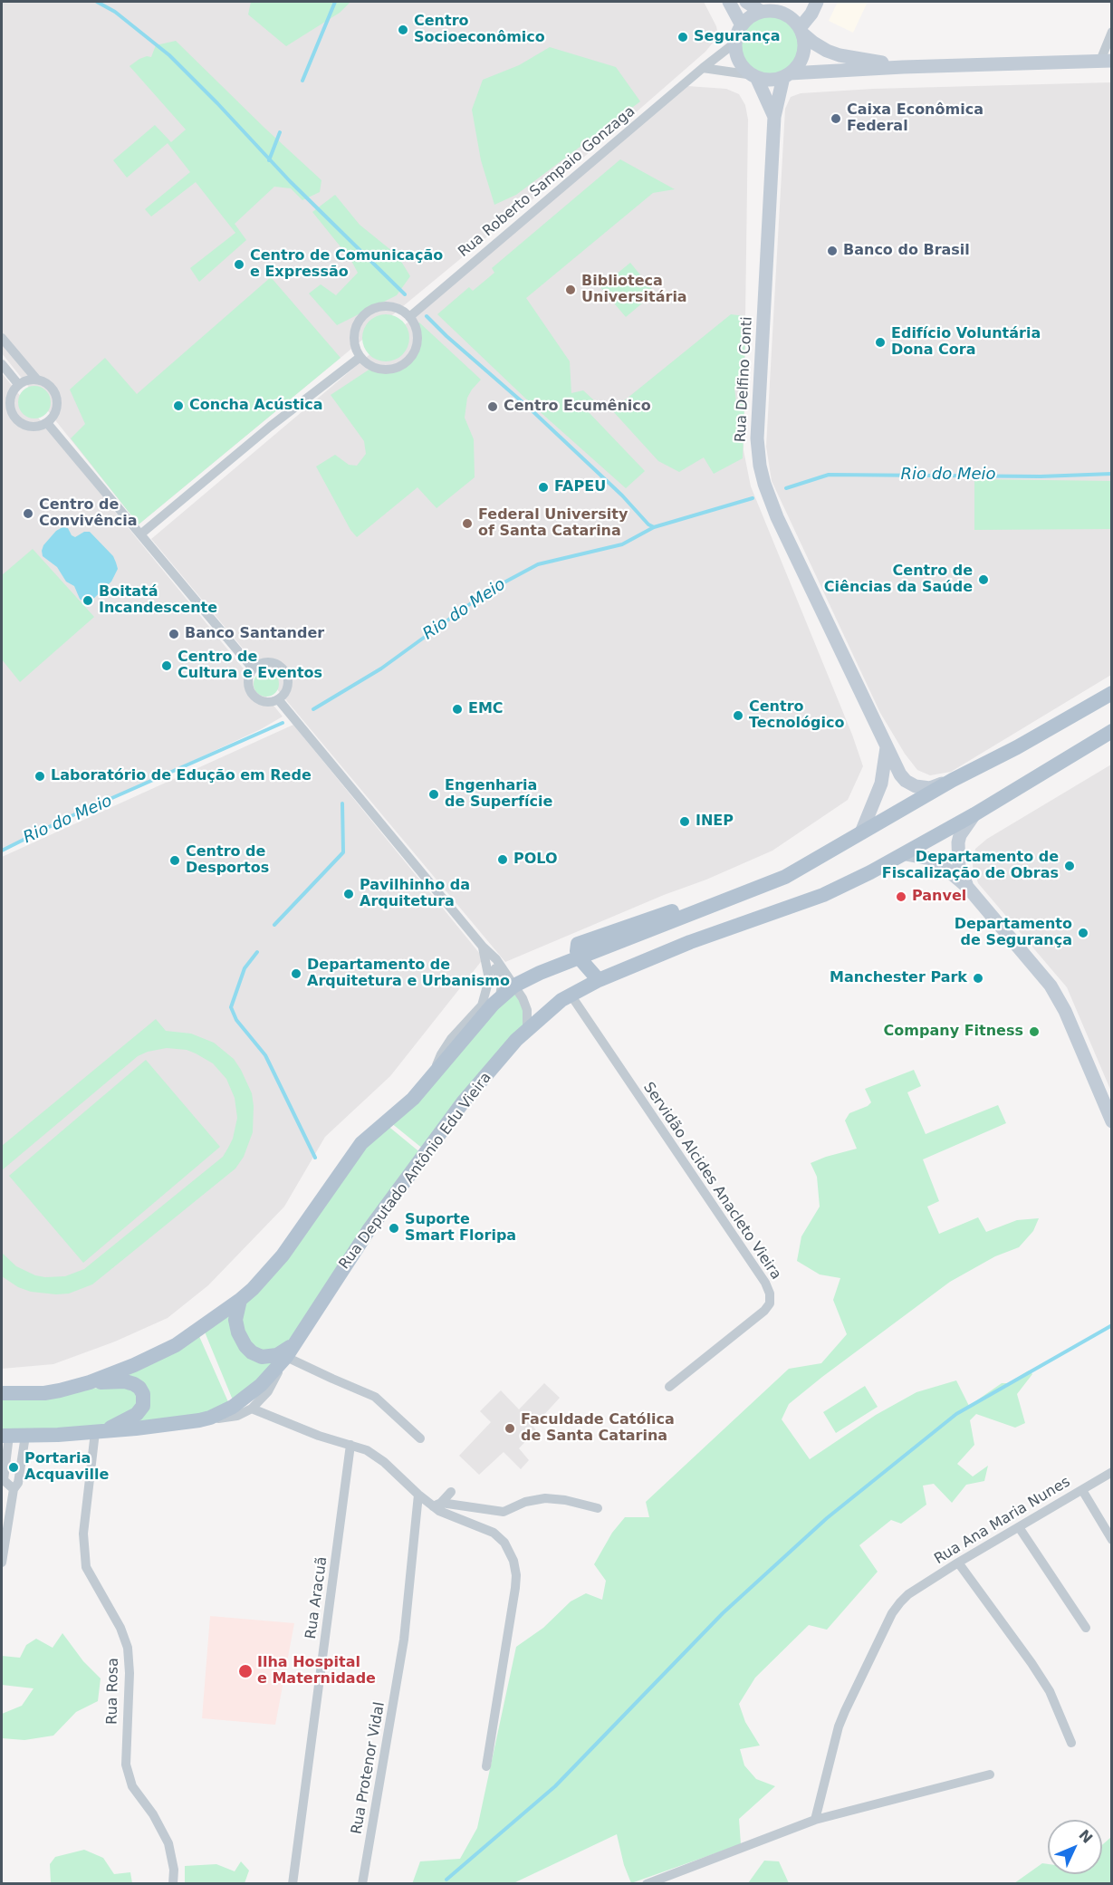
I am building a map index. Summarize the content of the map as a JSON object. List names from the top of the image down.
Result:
{
  "streets": {
    "main road": ["Rua Delfino Conti", "Rua Deputado Antônio Edu Vieira"],
    "street": [
      "Rua Roberto Sampaio Gonzaga",
      "Servidão Alcides Anacleto Vieira",
      "Rua Ana Maria Nunes",
      "Rua Aracuã",
      "Rua Rosa",
      "Rua Protenor Vidal"
    ]
  },
  "crossings": [
    ["Rua Roberto Sampaio Gonzaga", "Rua Delfino Conti"],
    ["Rua Deputado Antônio Edu Vieira", "Servidão Alcides Anacleto Vieira"],
    ["Rua Deputado Antônio Edu Vieira", "Rua Rosa"]
  ],
  "water": ["Rio do Meio"],
  "places": [
    "Centro Socioeconômico",
    "Segurança",
    "Caixa Econômica Federal",
    "Banco do Brasil",
    "Centro de Comunicação e Expressão",
    "Biblioteca Universitária",
    "Edifício Voluntária Dona Cora",
    "Concha Acústica",
    "Centro Ecumênico",
    "FAPEU",
    "Centro de Convivência",
    "Federal University of Santa Catarina",
    "Centro de Ciências da Saúde",
    "Boitatá Incandescente",
    "Banco Santander",
    "Centro de Cultura e Eventos",
    "EMC",
    "Centro Tecnológico",
    "Laboratório de Edução em Rede",
    "Engenharia de Superfície",
    "INEP",
    "POLO",
    "Centro de Desportos",
    "Departamento de Fiscalização de Obras",
    "Pavilhinho da Arquitetura",
    "Panvel",
    "Departamento de Segurança",
    "Departamento de Arquitetura e Urbanismo",
    "Manchester Park",
    "Company Fitness",
    "Suporte Smart Floripa",
    "Faculdade Católica de Santa Catarina",
    "Portaria Acquaville",
    "Ilha Hospital e Maternidade"
  ],
  "north": "top right"
}
